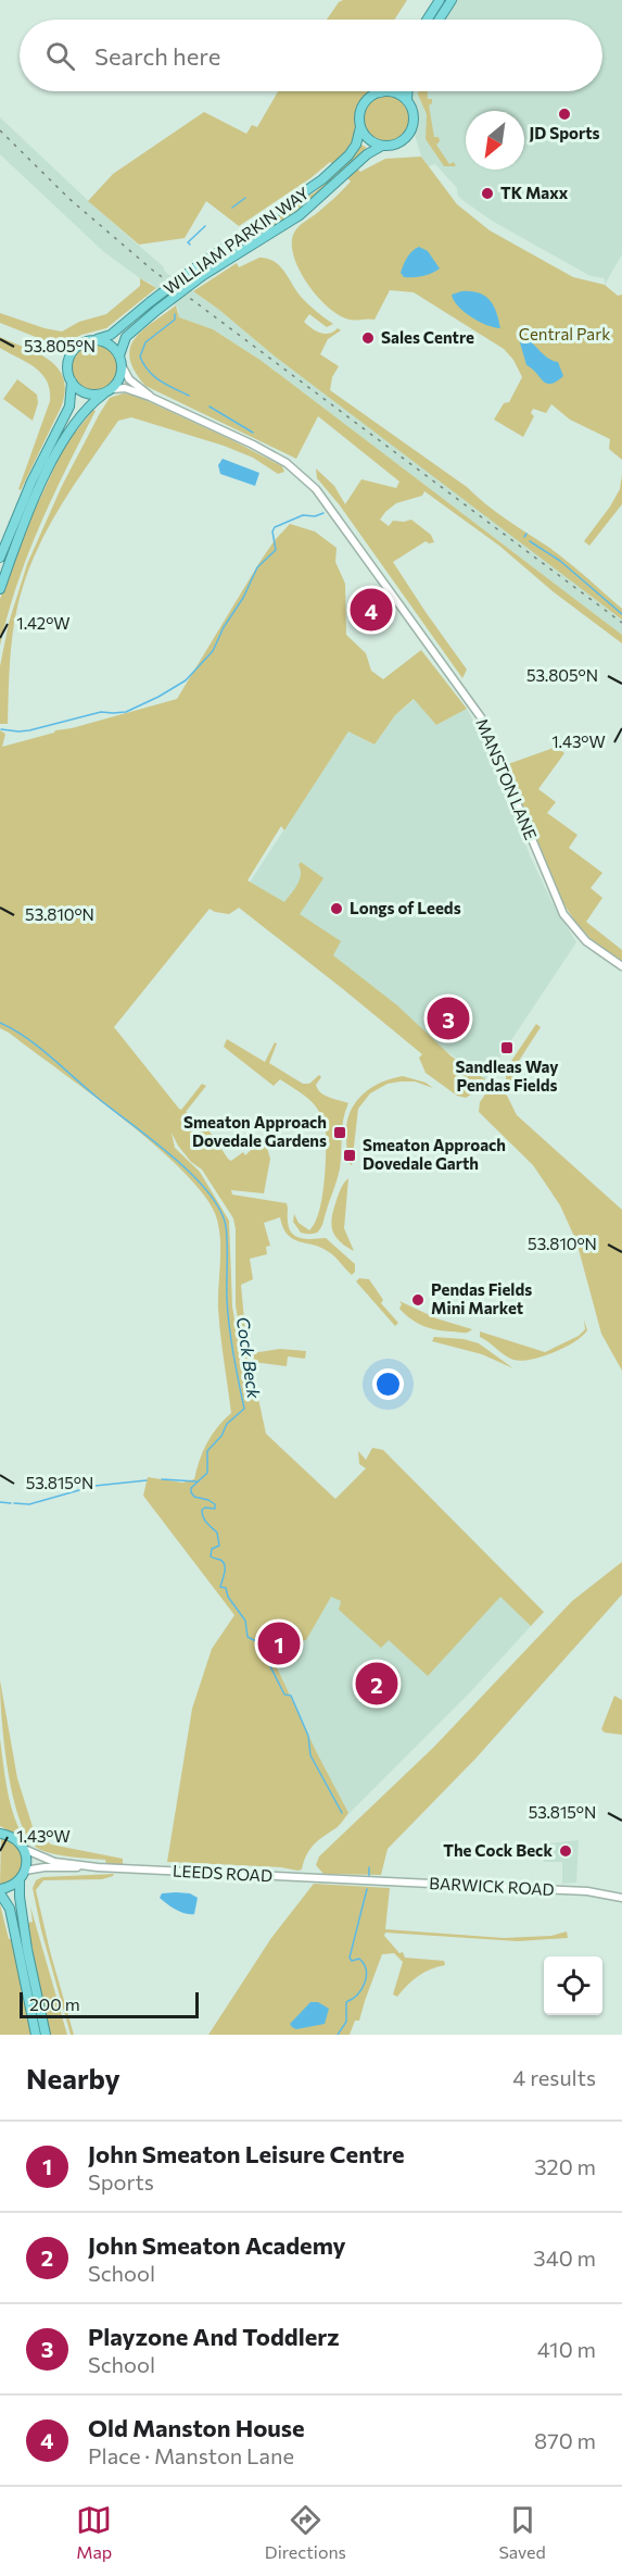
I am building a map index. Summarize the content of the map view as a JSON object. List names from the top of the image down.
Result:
{
  "streets": {
    "highway": ["WILLIAM PARKIN WAY"],
    "street": ["MANSTON LANE", "LEEDS ROAD", "BARWICK ROAD"]
  },
  "crossings": [
    ["WILLIAM PARKIN WAY", "MANSTON LANE"],
    ["LEEDS ROAD", "BARWICK ROAD"]
  ],
  "water": ["Cock Beck"],
  "parks": ["Central Park"],
  "places": {
    "other": [
      "JD Sports",
      "TK Maxx",
      "Sales Centre",
      "Longs of Leeds",
      "Pendas Fields Mini Market",
      "The Cock Beck"
    ],
    "transit": ["Sandleas Way Pendas Fields", "Smeaton Approach Dovedale Gardens", "Smeaton Approach Dovedale Garth"]
  },
  "scale_bar": "200 m",
  "north": "bottom left",
  "page": {
    "search": "Search here",
    "pins": [
      "4",
      "3",
      "1",
      "2"
    ],
    "scale": "200 m",
    "heading": ["Nearby", "4 results"],
    "list": [
      {
        "mark": "1",
        "name": "John Smeaton Leisure Centre",
        "note": "Sports",
        "value": "320 m"
      },
      {
        "mark": "2",
        "name": "John Smeaton Academy",
        "note": "School",
        "value": "340 m"
      },
      {
        "mark": "3",
        "name": "Playzone And Toddlerz",
        "note": "School",
        "value": "410 m"
      },
      {
        "mark": "4",
        "name": "Old Manston House",
        "note": "Place · Manston Lane",
        "value": "870 m"
      }
    ],
    "nav": ["Map", "Directions", "Saved"]
  },
  "coordinates": [
    "53.805°N",
    "1.42°W",
    "1.43°W",
    "53.810°N",
    "53.815°N"
  ]
}
